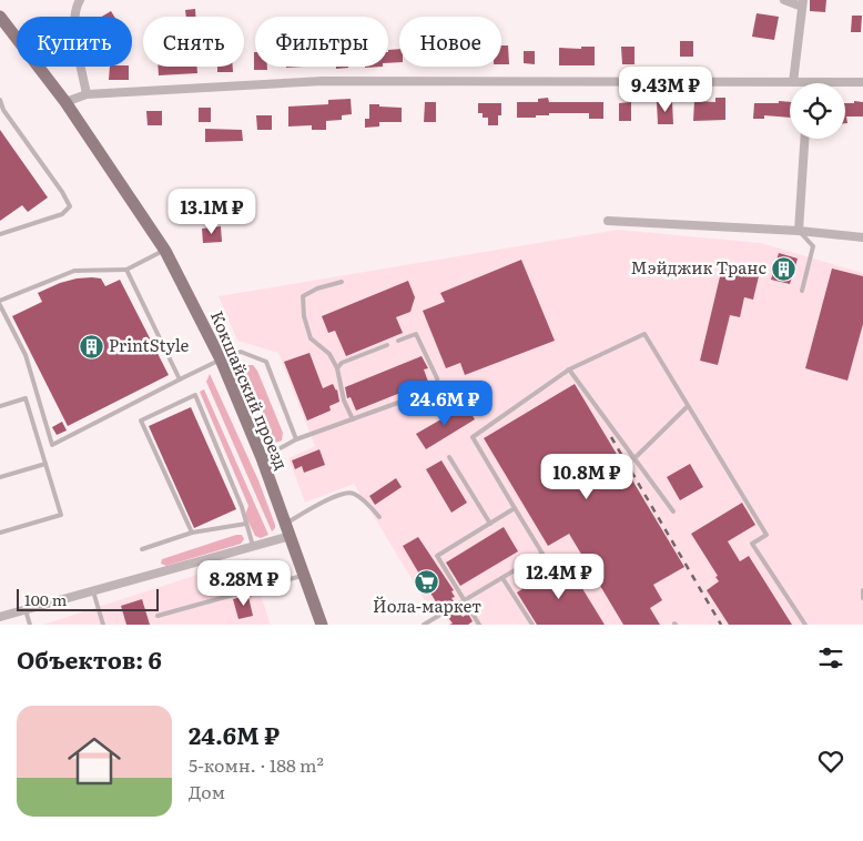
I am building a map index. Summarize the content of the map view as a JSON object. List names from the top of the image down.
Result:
{
  "streets": {
    "main road": ["Кокшайский проезд"]
  },
  "places": {
    "building": ["Мэйджик Транс", "PrintStyle"],
    "supermarket": ["Йола-маркет"]
  },
  "scale_bar": "100 m",
  "page": {
    "chip": [
      "Купить",
      "Снять",
      "Фильтры",
      "Новое"
    ],
    "price": [
      "9.43M ₽",
      "13.1M ₽",
      "24.6M ₽",
      "10.8M ₽",
      "12.4M ₽",
      "8.28M ₽"
    ],
    "scale": "100 m",
    "heading": "Объектов: 6",
    "list": [
      {
        "name": "24.6M ₽",
        "note": "5-комн. · 188 m² · Дом"
      }
    ]
  }
}
